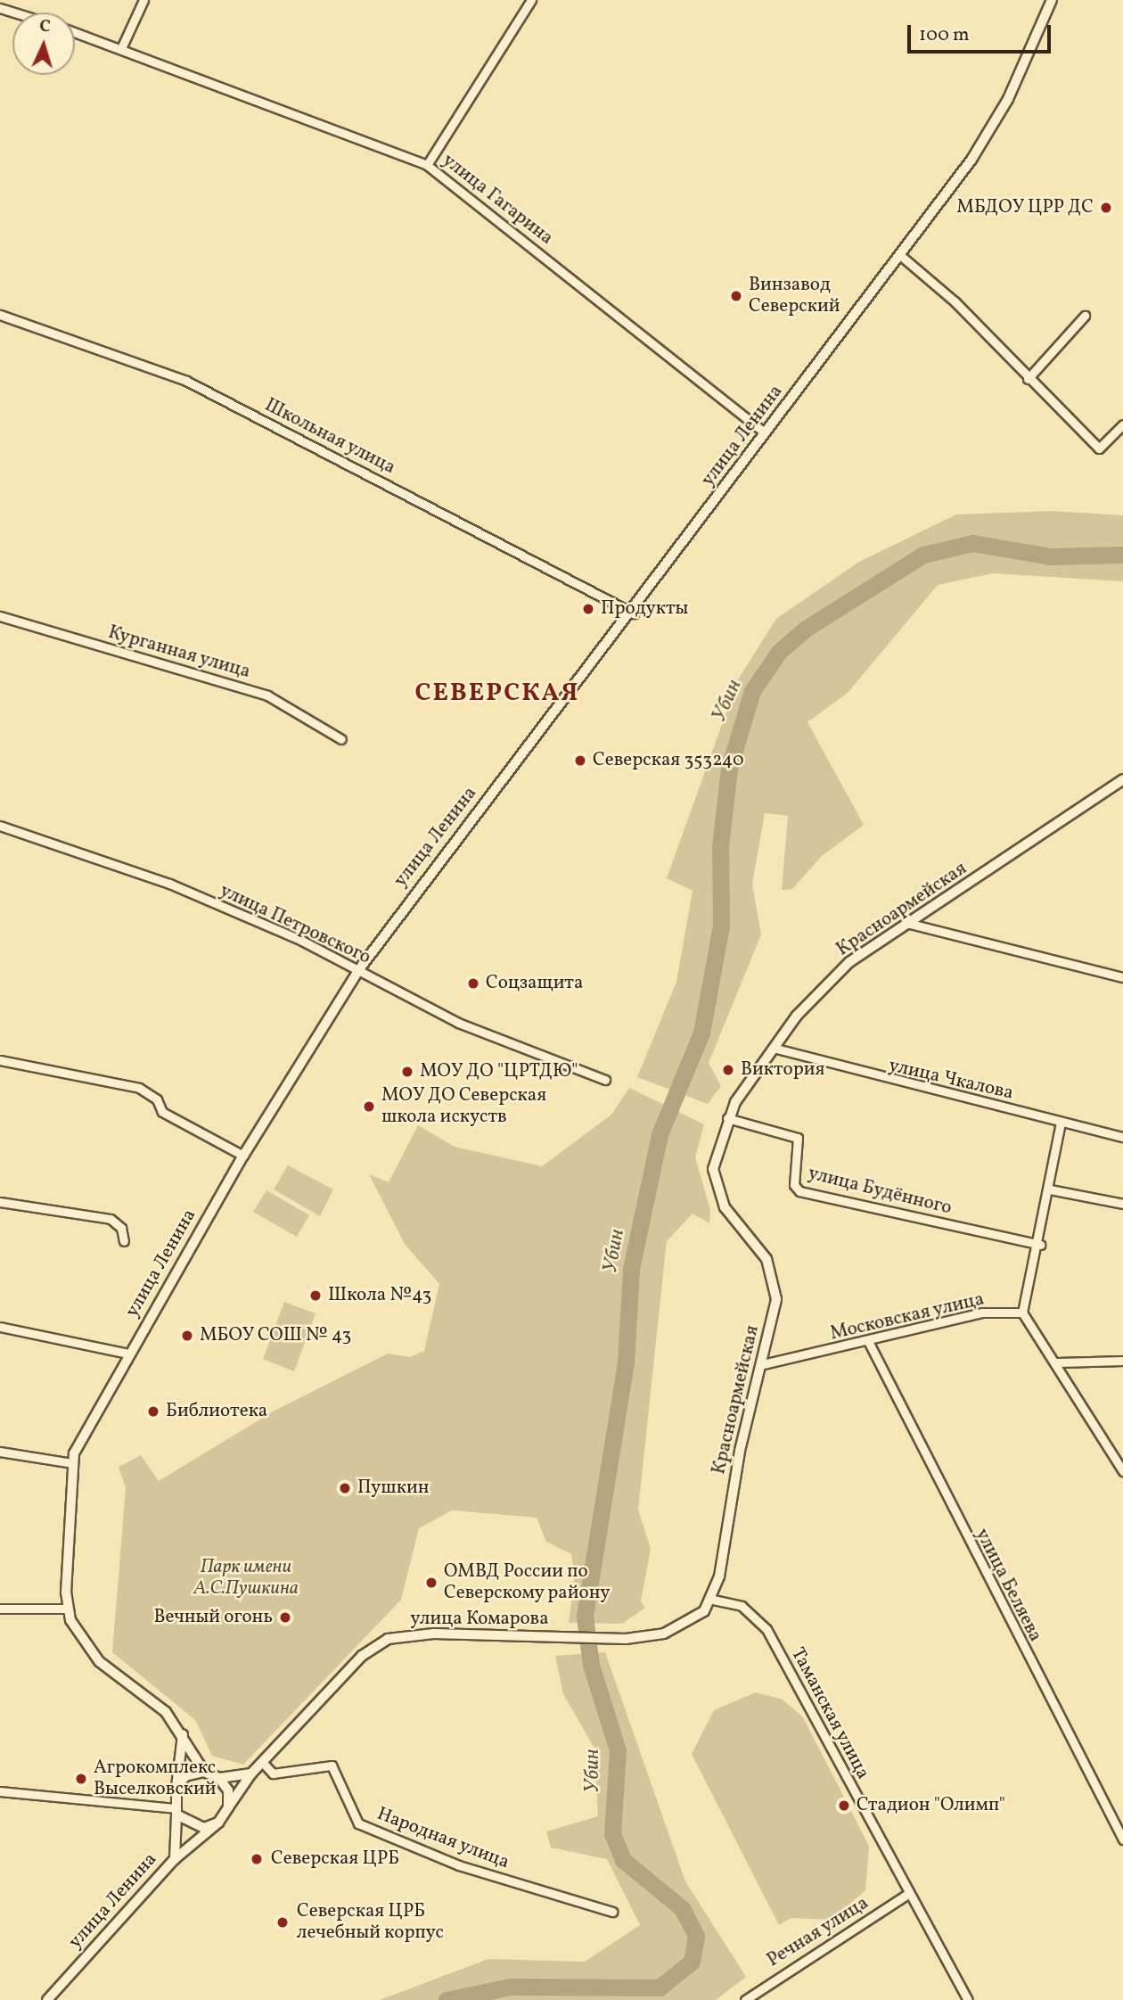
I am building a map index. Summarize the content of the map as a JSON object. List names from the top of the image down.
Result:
{
  "streets": {
    "street": [
      "улица Гагарина",
      "улица Ленина",
      "Школьная улица",
      "Курганная улица",
      "Красноармейская",
      "улица Петровского",
      "улица Чкалова",
      "улица Будённого",
      "Московская улица",
      "улица Беляева",
      "улица Комарова",
      "Таманская улица",
      "Народная улица",
      "Речная улица"
    ]
  },
  "crossings": [
    ["улица Гагарина", "улица Ленина"],
    ["улица Ленина", "Школьная улица"],
    ["улица Ленина", "улица Петровского"],
    ["улица Ленина", "улица Комарова"],
    ["Красноармейская", "улица Чкалова"],
    ["Красноармейская", "улица Будённого"],
    ["Красноармейская", "Московская улица"],
    ["Красноармейская", "улица Комарова"],
    ["Красноармейская", "Таманская улица"],
    ["Московская улица", "улица Беляева"],
    ["улица Комарова", "Таманская улица"],
    ["улица Комарова", "Народная улица"],
    ["Таманская улица", "Речная улица"]
  ],
  "districts": ["СЕВЕРСКАЯ"],
  "water": ["Убин"],
  "parks": ["Парк имени А.С.Пушкина"],
  "places": [
    "МБДОУ ЦРР ДС",
    "Винзавод Северский",
    "Продукты",
    "Северская 353240",
    "Соцзащита",
    "Виктория",
    "МОУ ДО \"ЦРТДЮ\"",
    "МОУ ДО Северская школа искуств",
    "Школа №43",
    "МБОУ СОШ № 43",
    "Библиотека",
    "Пушкин",
    "ОМВД России по Северскому району",
    "Вечный огонь",
    "Агрокомплекс Выселковский",
    "Стадион \"Олимп\"",
    "Северская ЦРБ",
    "Северская ЦРБ лечебный корпус"
  ],
  "scale_bar": "100 m",
  "north": "top"
}
